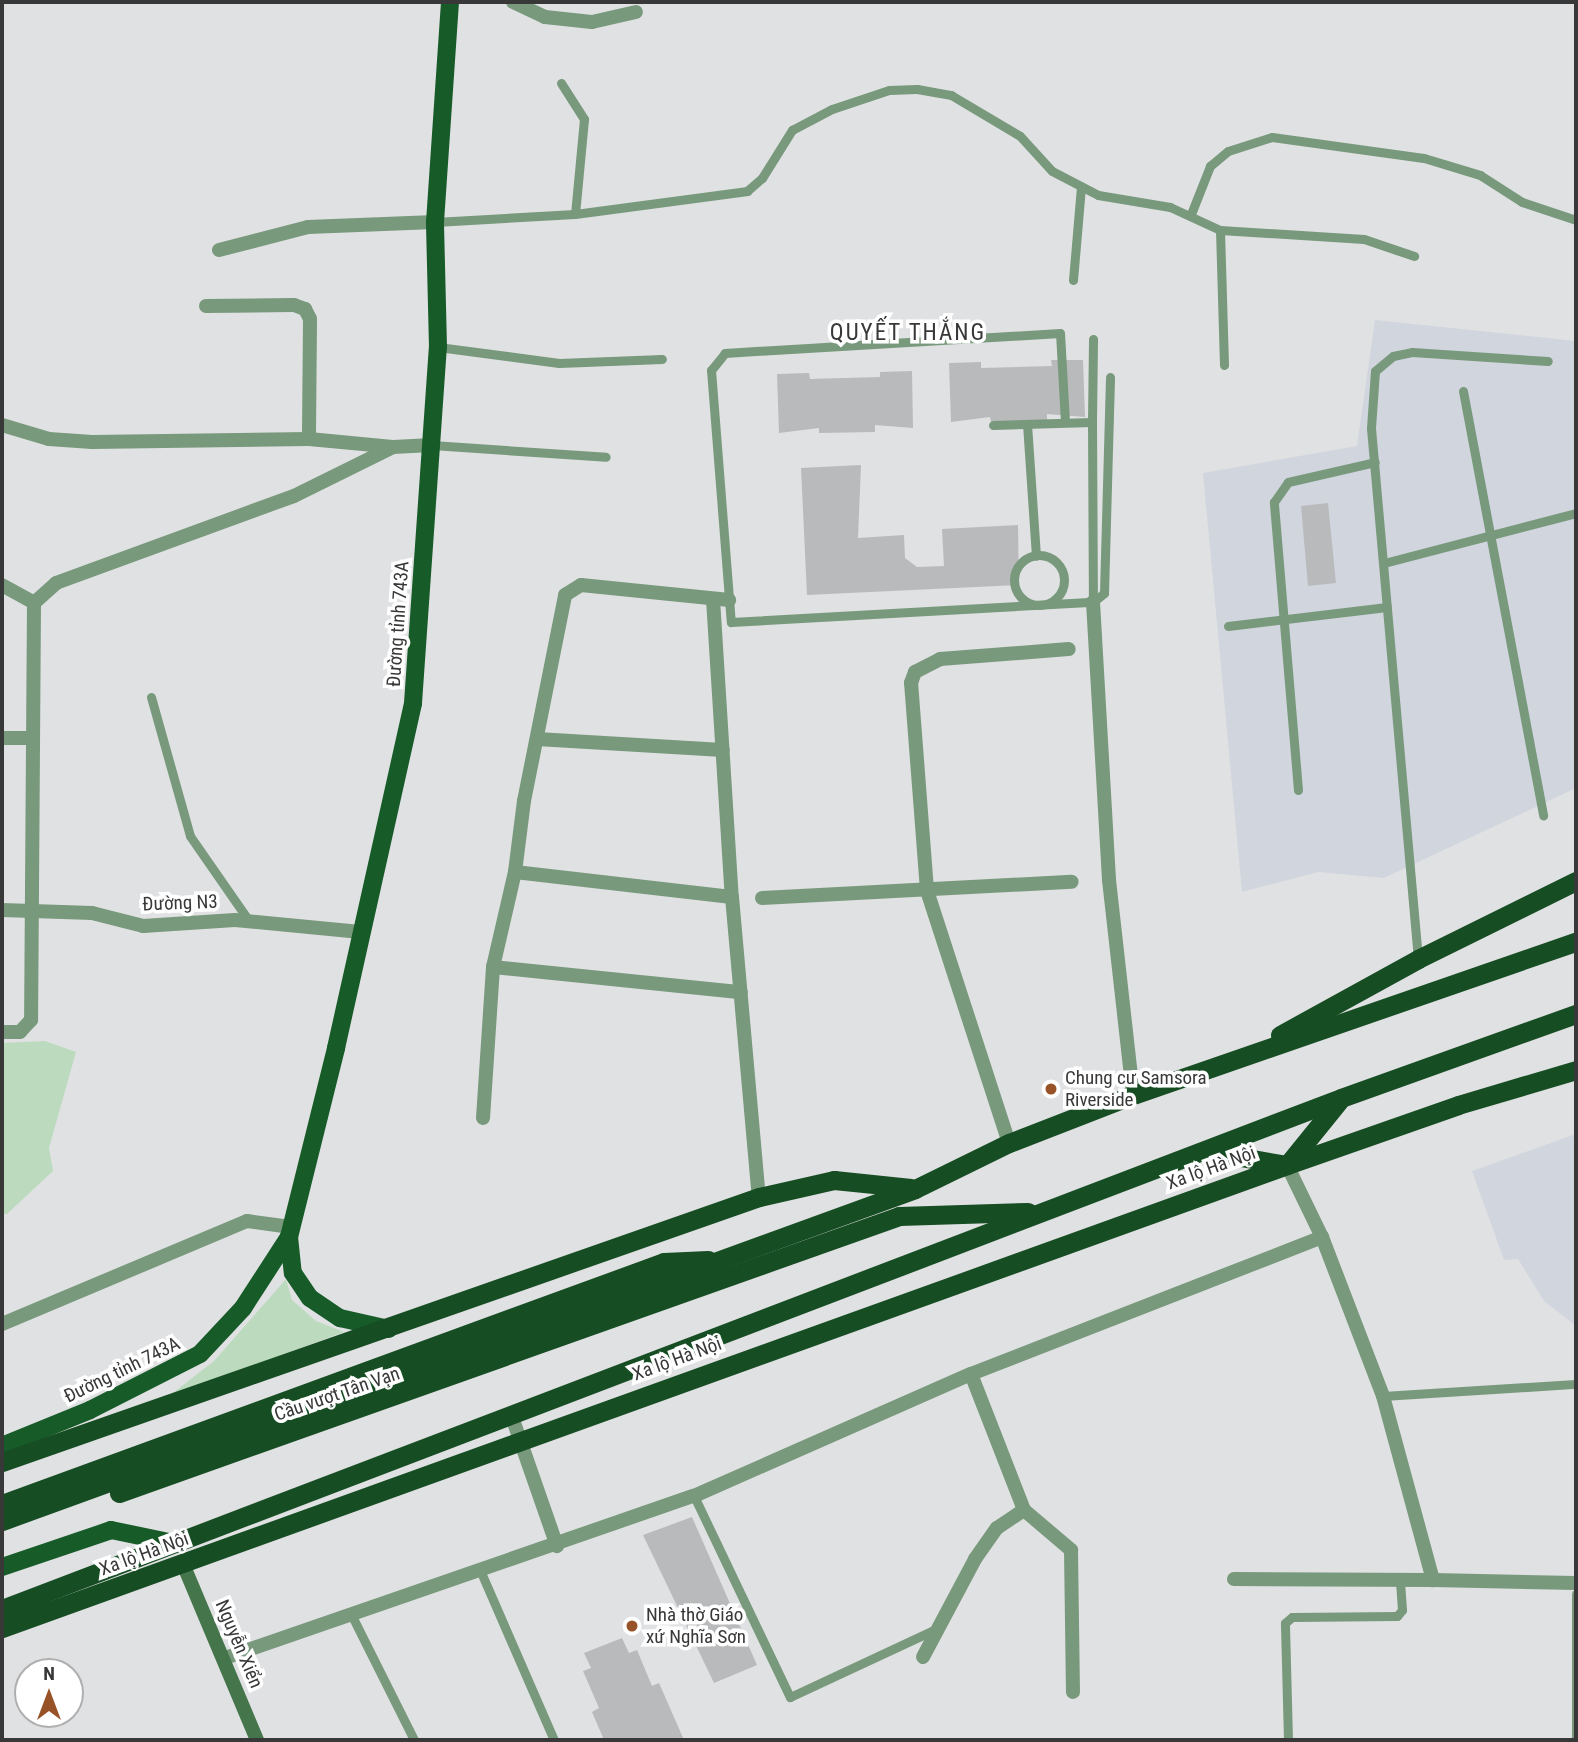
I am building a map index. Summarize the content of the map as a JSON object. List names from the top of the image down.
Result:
{
  "streets": {
    "highway": ["Xa lộ Hà Nội", "Cầu vượt Tân Vạn"],
    "main road": ["Đường tỉnh 743A", "Nguyễn Xiển"],
    "street": ["Đường N3"]
  },
  "crossings": [
    ["Đường tỉnh 743A", "Đường N3"],
    ["Xa lộ Hà Nội", "Cầu vượt Tân Vạn"],
    ["Xa lộ Hà Nội", "Nguyễn Xiển"]
  ],
  "districts": ["QUYẾT THẮNG"],
  "places": ["Chung cư Samsora Riverside", "Nhà thờ Giáo xứ Nghĩa Sơn"],
  "north": "top"
}
